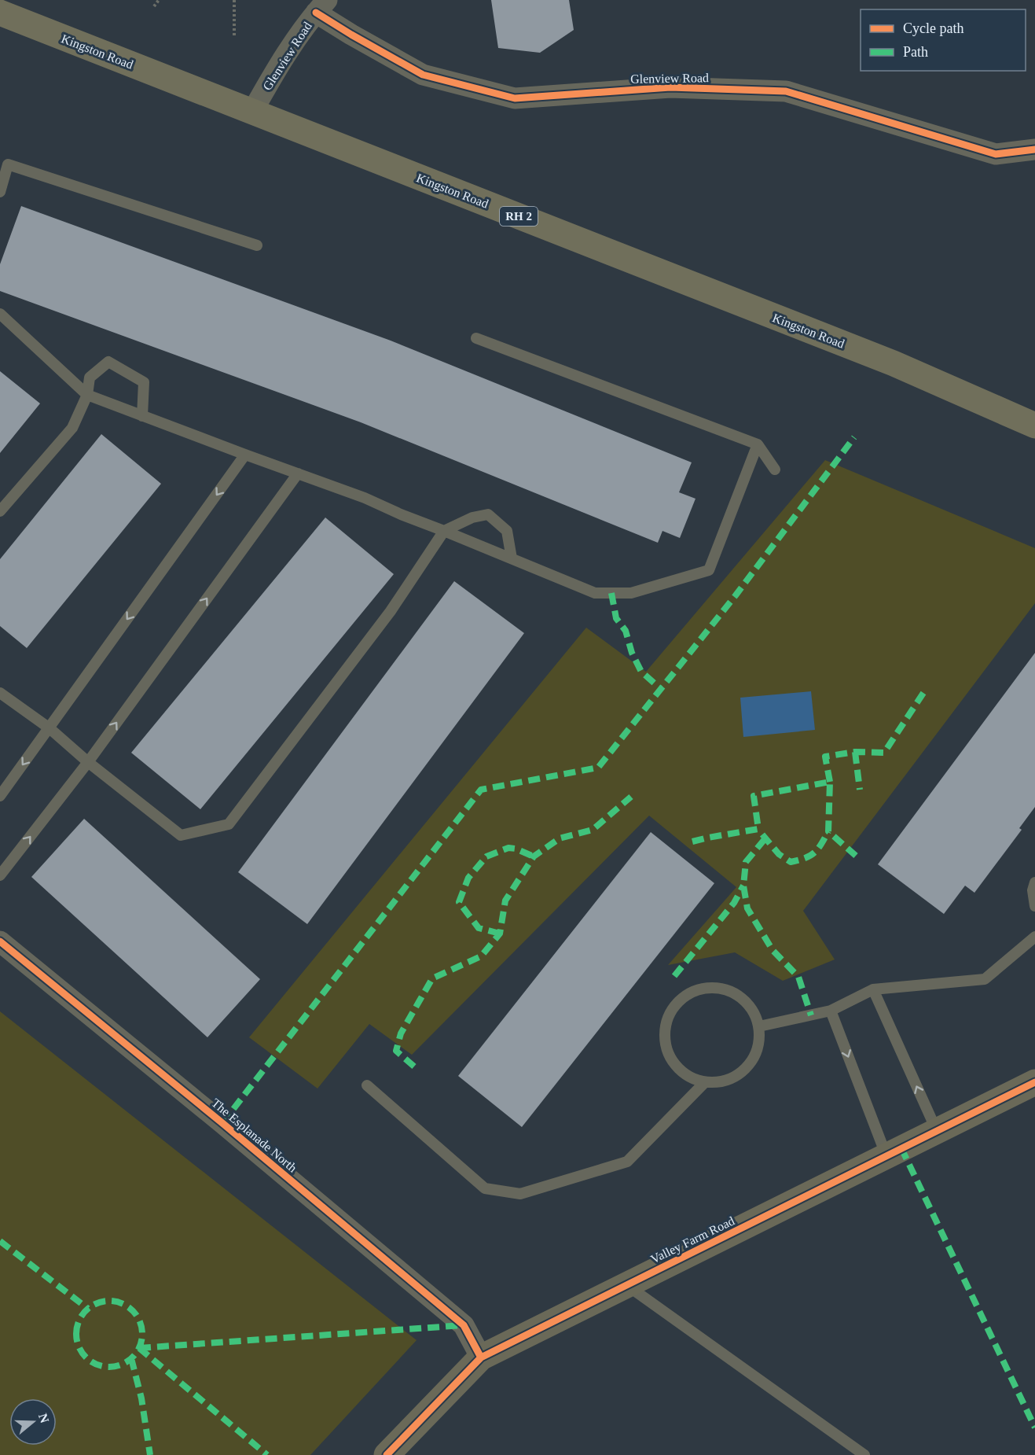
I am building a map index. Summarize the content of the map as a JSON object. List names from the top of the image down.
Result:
{
  "streets": {
    "main road": ["Kingston Road", "RH 2"],
    "street": ["Glenview Road", "The Esplanade North", "Valley Farm Road"]
  },
  "crossings": [
    ["Kingston Road", "Glenview Road"],
    ["The Esplanade North", "Valley Farm Road"]
  ],
  "legend": ["Cycle path", "Path"],
  "north": "right"
}
